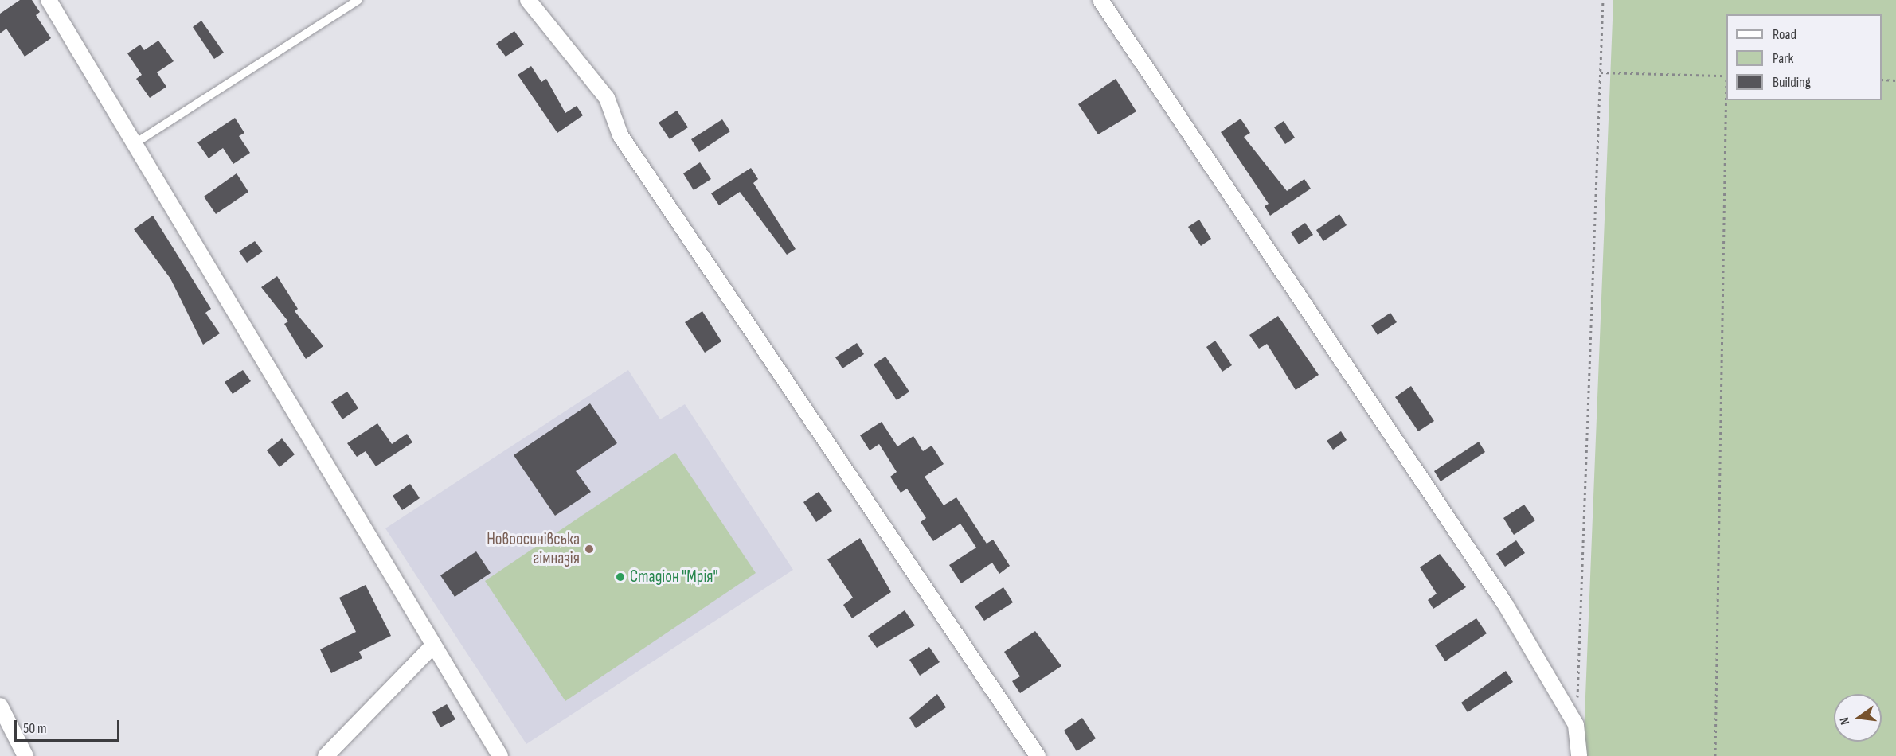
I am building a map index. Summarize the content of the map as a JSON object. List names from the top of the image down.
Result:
{
  "places": ["Новоосинівська гімназія", "Стадіон \"Мрія\""],
  "legend": ["Road", "Park", "Building"],
  "scale_bar": "50 m",
  "north": "left"
}
